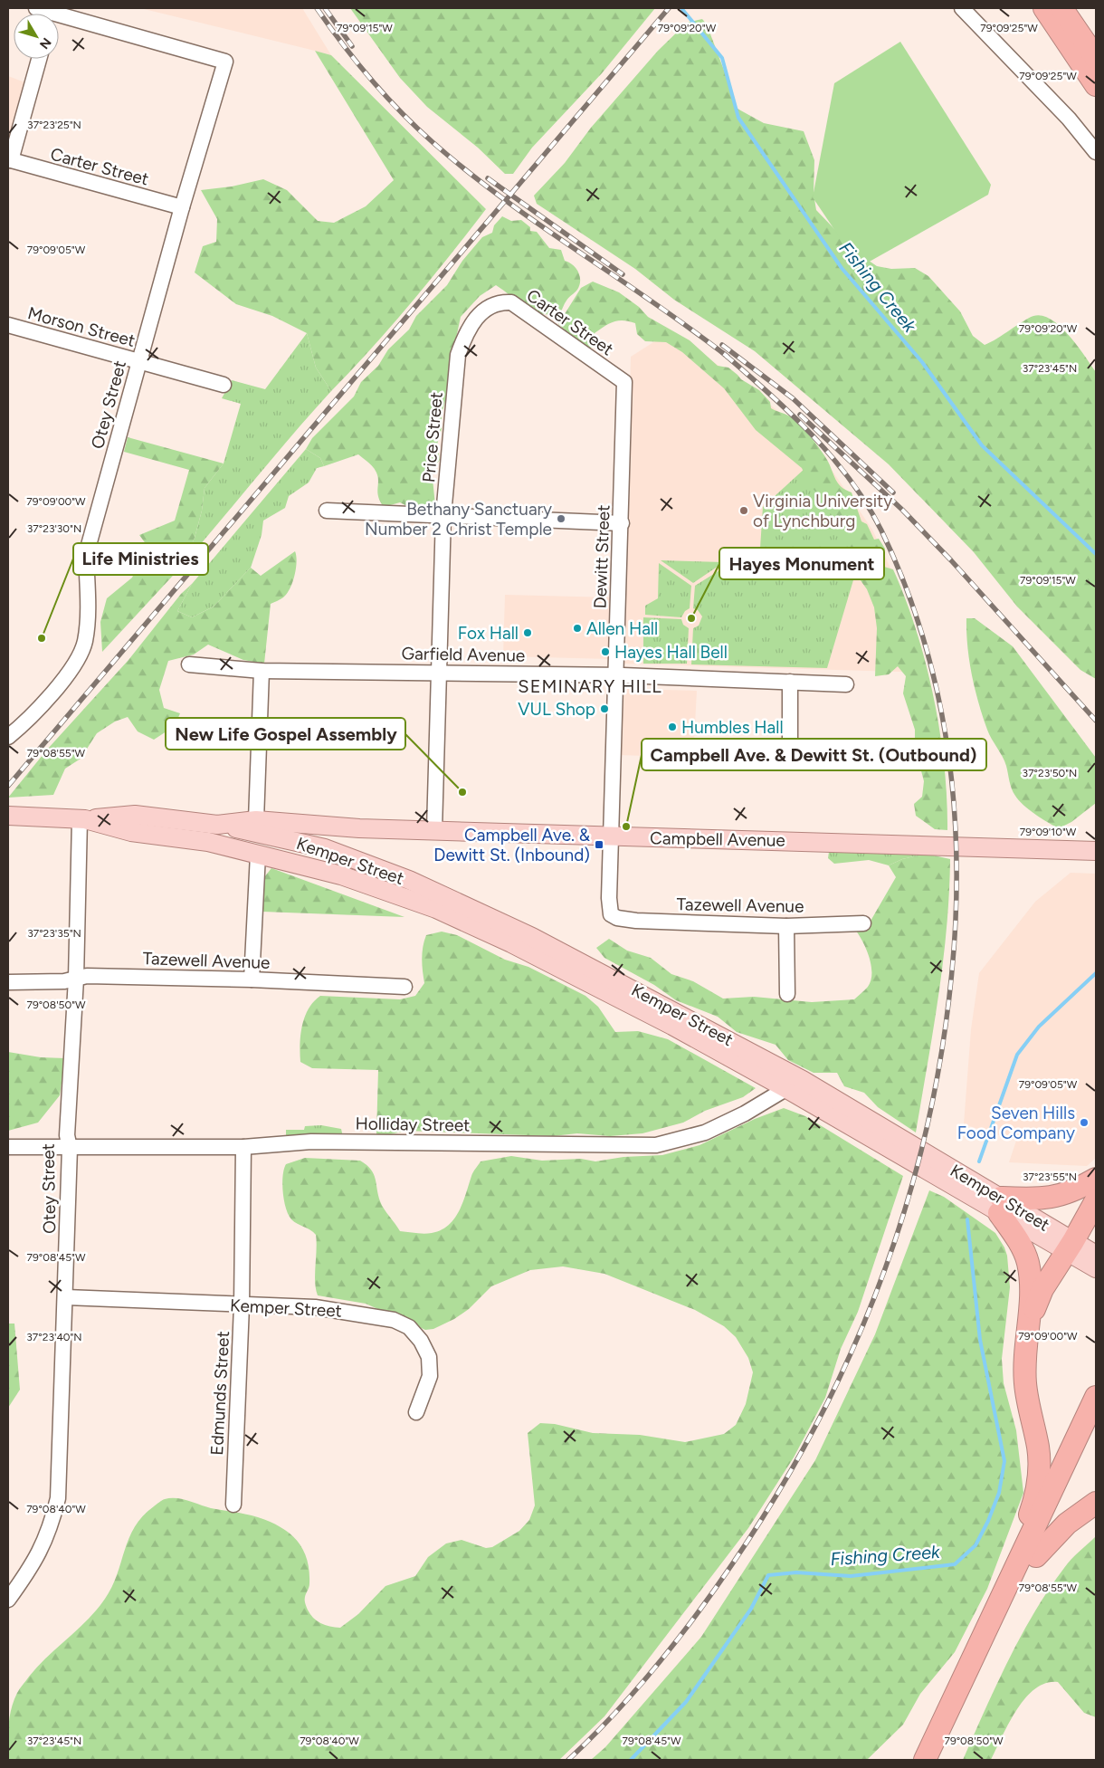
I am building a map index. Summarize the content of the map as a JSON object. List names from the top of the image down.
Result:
{
  "streets": {
    "main road": ["Campbell Avenue", "Kemper Street"],
    "street": [
      "Carter Street",
      "Morson Street",
      "Otey Street",
      "Price Street",
      "Dewitt Street",
      "Garfield Avenue",
      "Tazewell Avenue",
      "Holliday Street",
      "Edmunds Street"
    ]
  },
  "crossings": [
    ["Carter Street", "Otey Street"],
    ["Carter Street", "Price Street"],
    ["Carter Street", "Dewitt Street"],
    ["Morson Street", "Otey Street"],
    ["Otey Street", "Campbell Avenue"],
    ["Otey Street", "Kemper Street"],
    ["Otey Street", "Tazewell Avenue"],
    ["Otey Street", "Holliday Street"],
    ["Price Street", "Garfield Avenue"],
    ["Price Street", "Campbell Avenue"],
    ["Dewitt Street", "Garfield Avenue"],
    ["Dewitt Street", "Campbell Avenue"],
    ["Dewitt Street", "Tazewell Avenue"],
    ["Campbell Avenue", "Kemper Street"],
    ["Kemper Street", "Holliday Street"],
    ["Kemper Street", "Edmunds Street"],
    ["Holliday Street", "Edmunds Street"]
  ],
  "districts": ["SEMINARY HILL"],
  "water": ["Fishing Creek"],
  "places": {
    "other": [
      "Virginia University of Lynchburg",
      "Bethany Sanctuary Number 2 Christ Temple",
      "Hayes Monument",
      "Allen Hall",
      "Fox Hall",
      "Life Ministries",
      "Hayes Hall Bell",
      "VUL Shop",
      "Humbles Hall",
      "New Life Gospel Assembly",
      "Campbell Ave. & Dewitt St. (Outbound)",
      "Seven Hills Food Company"
    ],
    "transit": ["Campbell Ave. & Dewitt St. (Inbound)"]
  },
  "north": "bottom right",
  "coordinates": [
    "79°09'25\"W",
    "79°09'15\"W",
    "79°09'20\"W",
    "37°23'25\"N",
    "79°09'05\"W",
    "37°23'45\"N",
    "79°09'00\"W",
    "37°23'30\"N",
    "79°08'55\"W",
    "37°23'50\"N",
    "79°09'10\"W",
    "37°23'35\"N",
    "79°08'50\"W",
    "37°23'55\"N",
    "79°08'45\"W",
    "37°23'40\"N",
    "79°08'40\"W"
  ]
}
